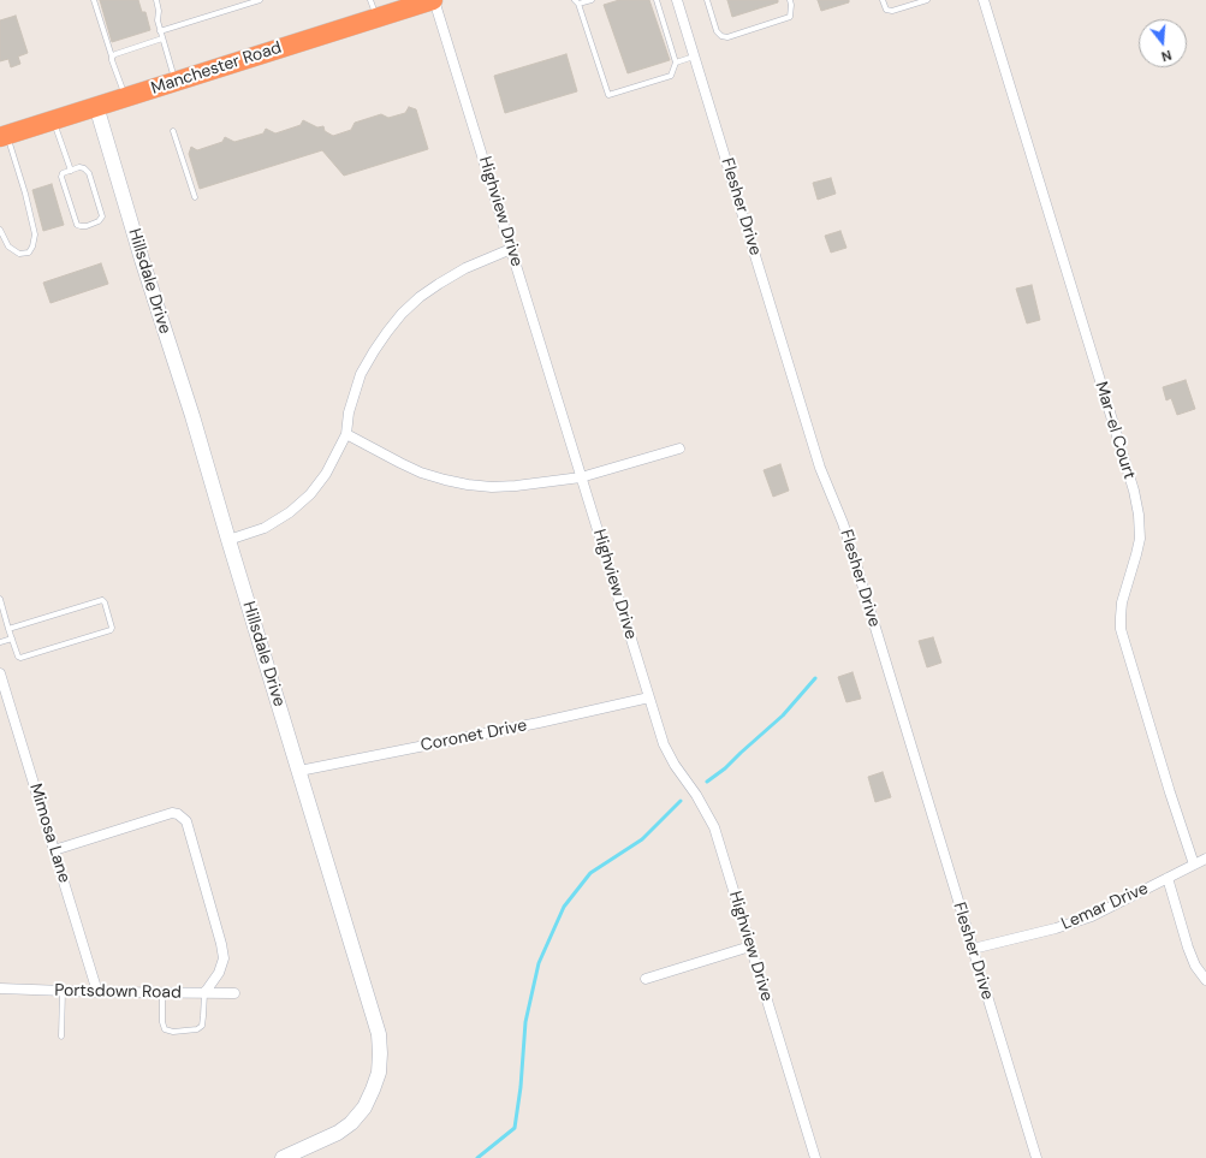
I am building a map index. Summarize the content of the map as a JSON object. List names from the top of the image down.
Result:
{
  "streets": {
    "highway": ["Manchester Road"],
    "street": [
      "Flesher Drive",
      "Highview Drive",
      "Hillsdale Drive",
      "Mar-el Court",
      "Coronet Drive",
      "Mimosa Lane",
      "Lemar Drive",
      "Portsdown Road"
    ]
  },
  "crossings": [
    ["Manchester Road", "Highview Drive"],
    ["Manchester Road", "Hillsdale Drive"],
    ["Flesher Drive", "Lemar Drive"],
    ["Highview Drive", "Coronet Drive"],
    ["Hillsdale Drive", "Coronet Drive"],
    ["Mar-el Court", "Lemar Drive"],
    ["Mimosa Lane", "Portsdown Road"]
  ],
  "north": "bottom"
}
